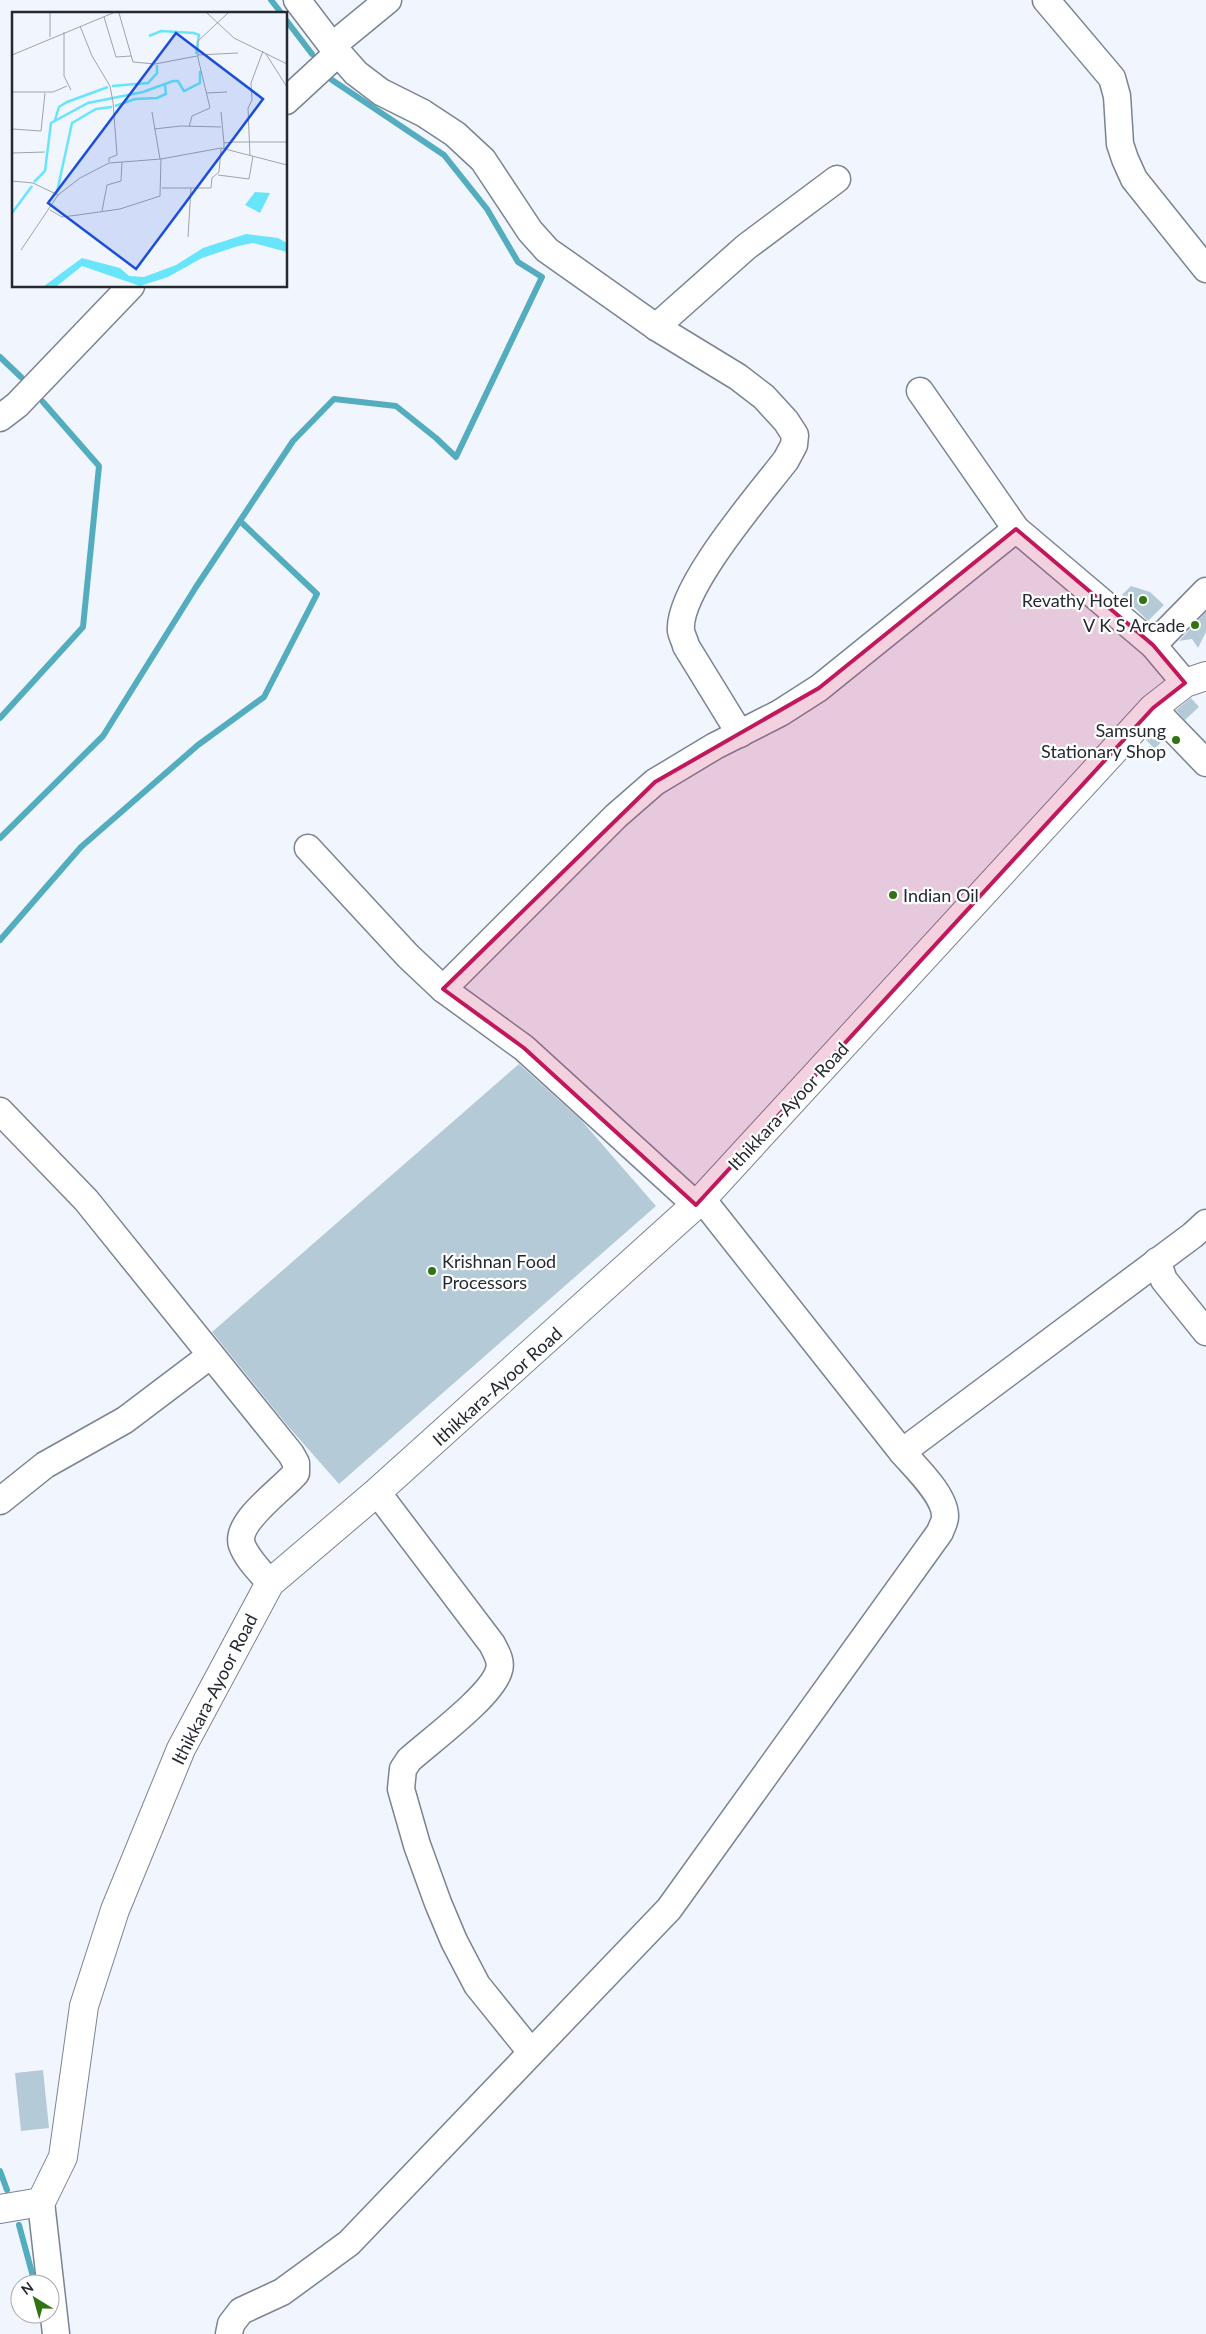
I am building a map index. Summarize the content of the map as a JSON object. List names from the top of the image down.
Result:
{
  "streets": {
    "main road": ["Ithikkara-Ayoor Road"]
  },
  "places": [
    "Revathy Hotel",
    "V K S Arcade",
    "Samsung Stationary Shop",
    "Indian Oil",
    "Krishnan Food Processors"
  ],
  "north": "top left"
}
